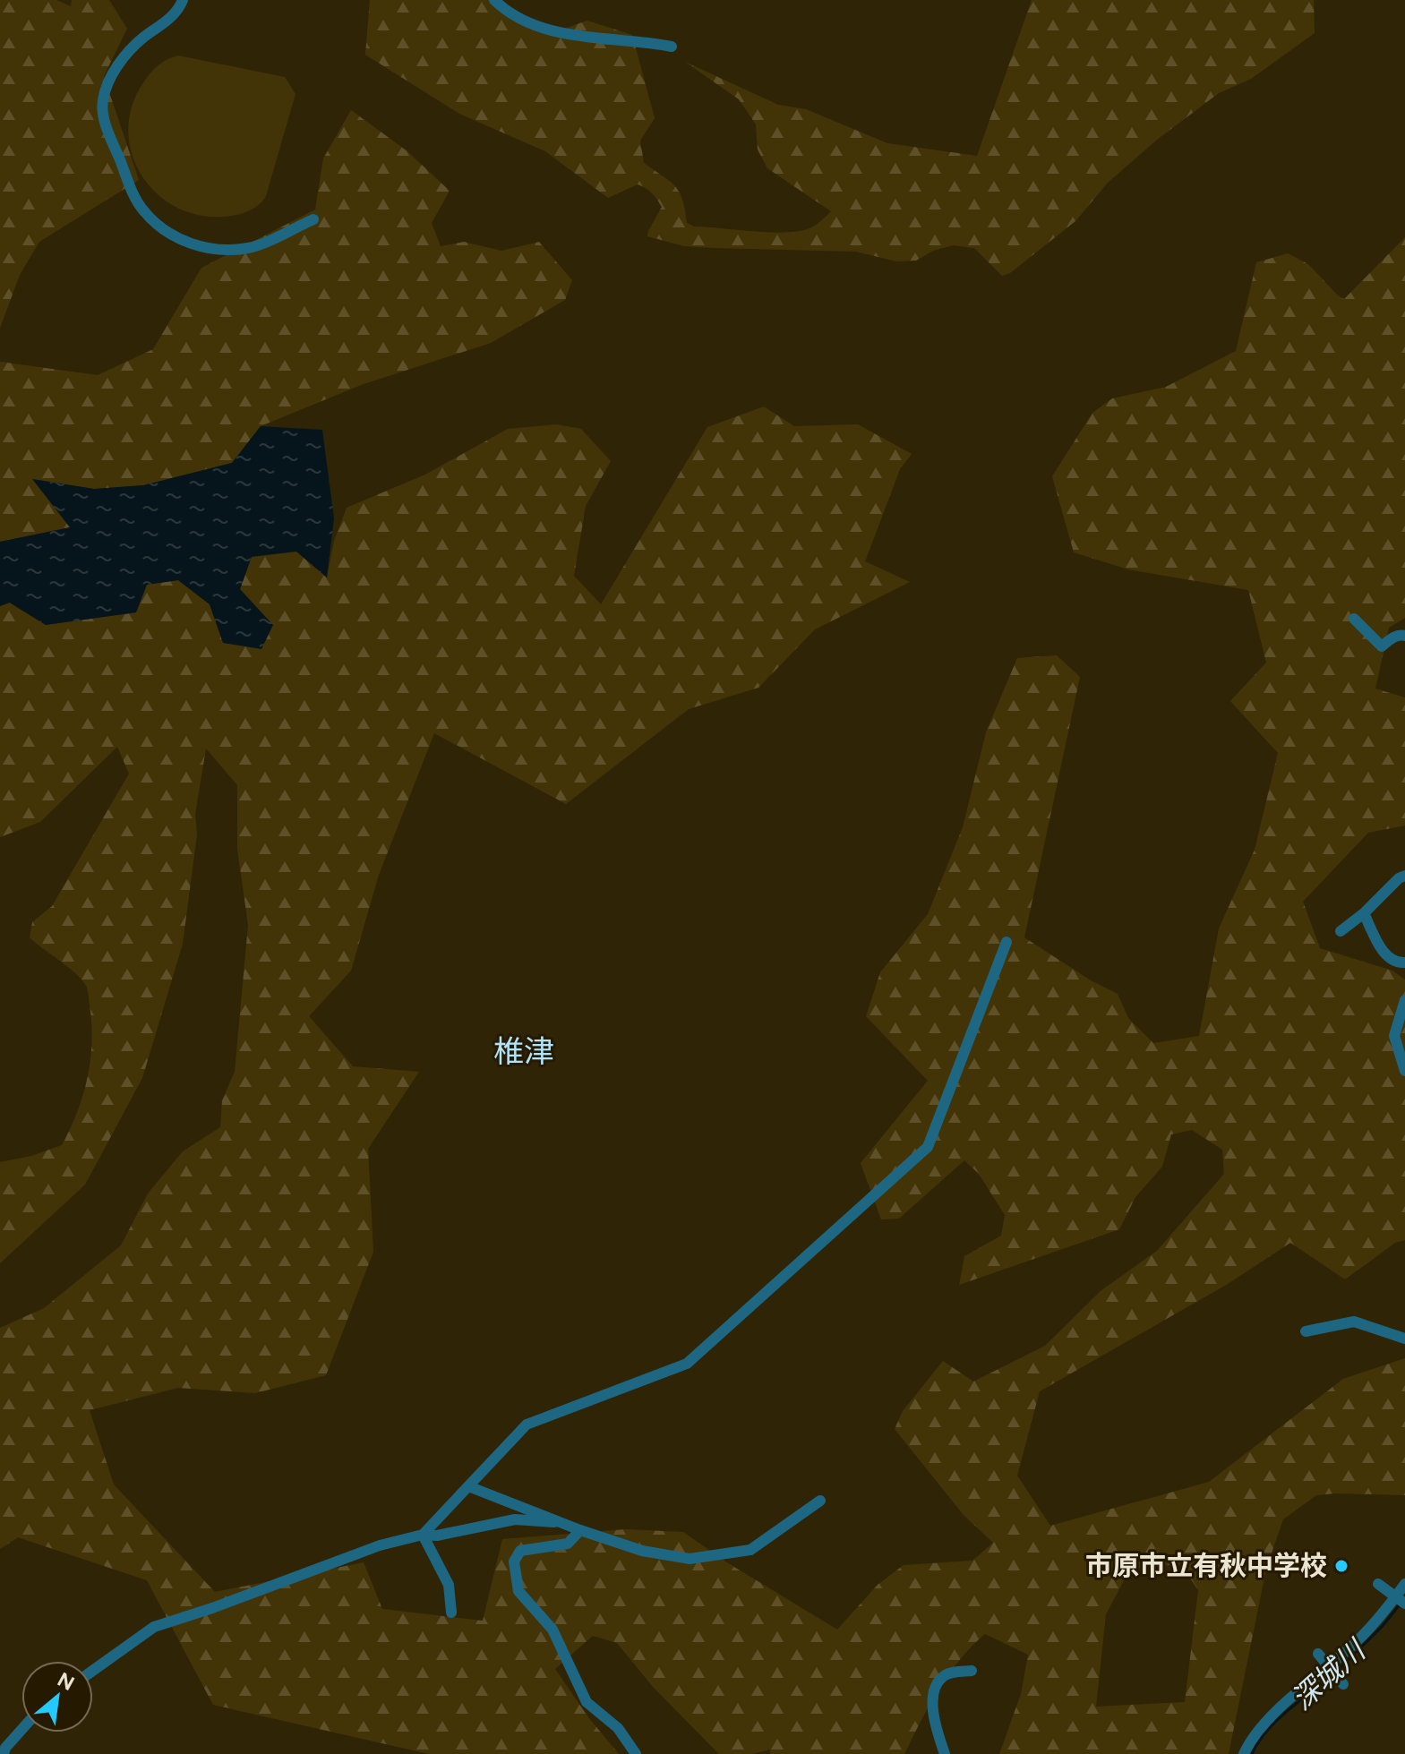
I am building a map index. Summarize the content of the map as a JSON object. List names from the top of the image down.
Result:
{
  "districts": ["椎津"],
  "water": ["深城川"],
  "places": ["市原市立有秋中学校"],
  "north": "top right"
}
